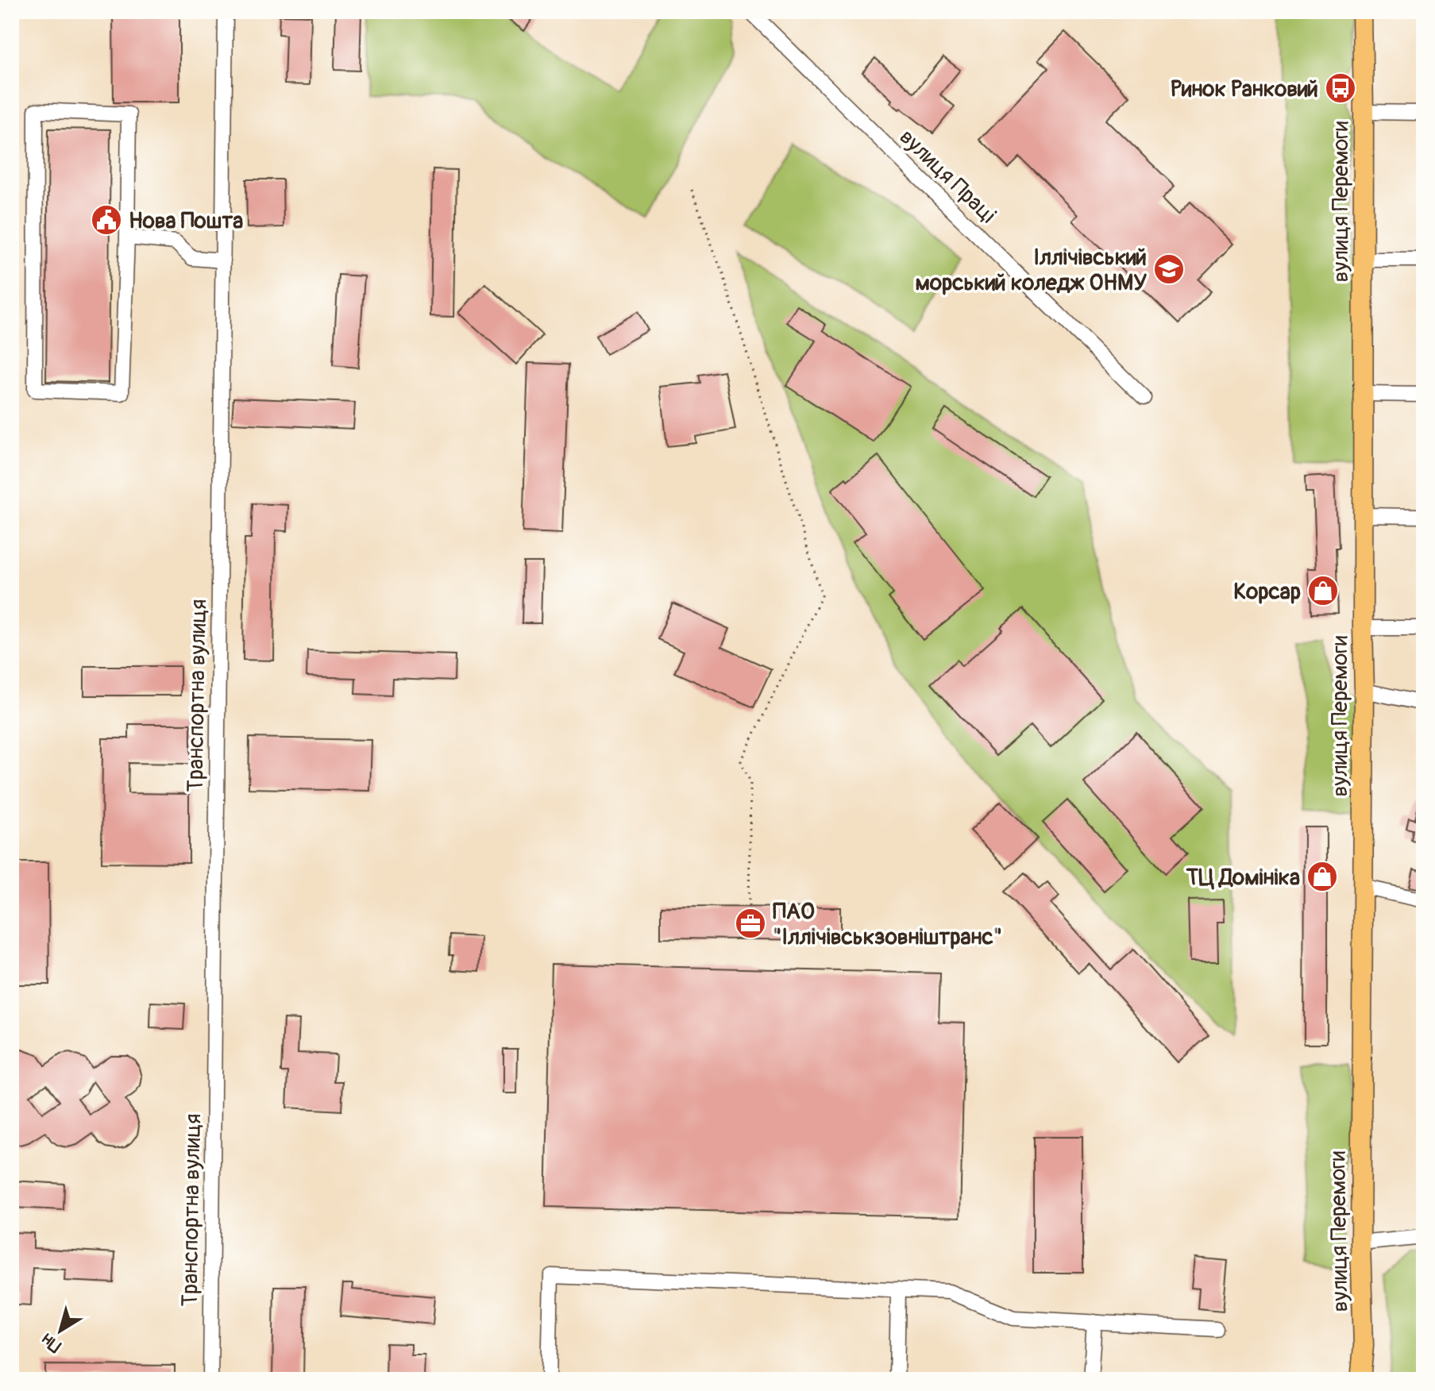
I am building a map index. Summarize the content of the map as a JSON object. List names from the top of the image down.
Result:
{
  "streets": {
    "main road": ["вулиця Перемоги"],
    "street": ["вулиця Праці", "Транспортна вулиця"]
  },
  "places": {
    "bus stop": ["Ринок Ранковий"],
    "public building": ["Нова Пошта"],
    "school or university": ["Іллічівський морський коледж ОНМУ"],
    "shop": ["Корсар", "ТЦ Домініка"],
    "office": ["ПАО \"Іллічівськзовніштранс\""]
  },
  "north": "bottom left"
}
